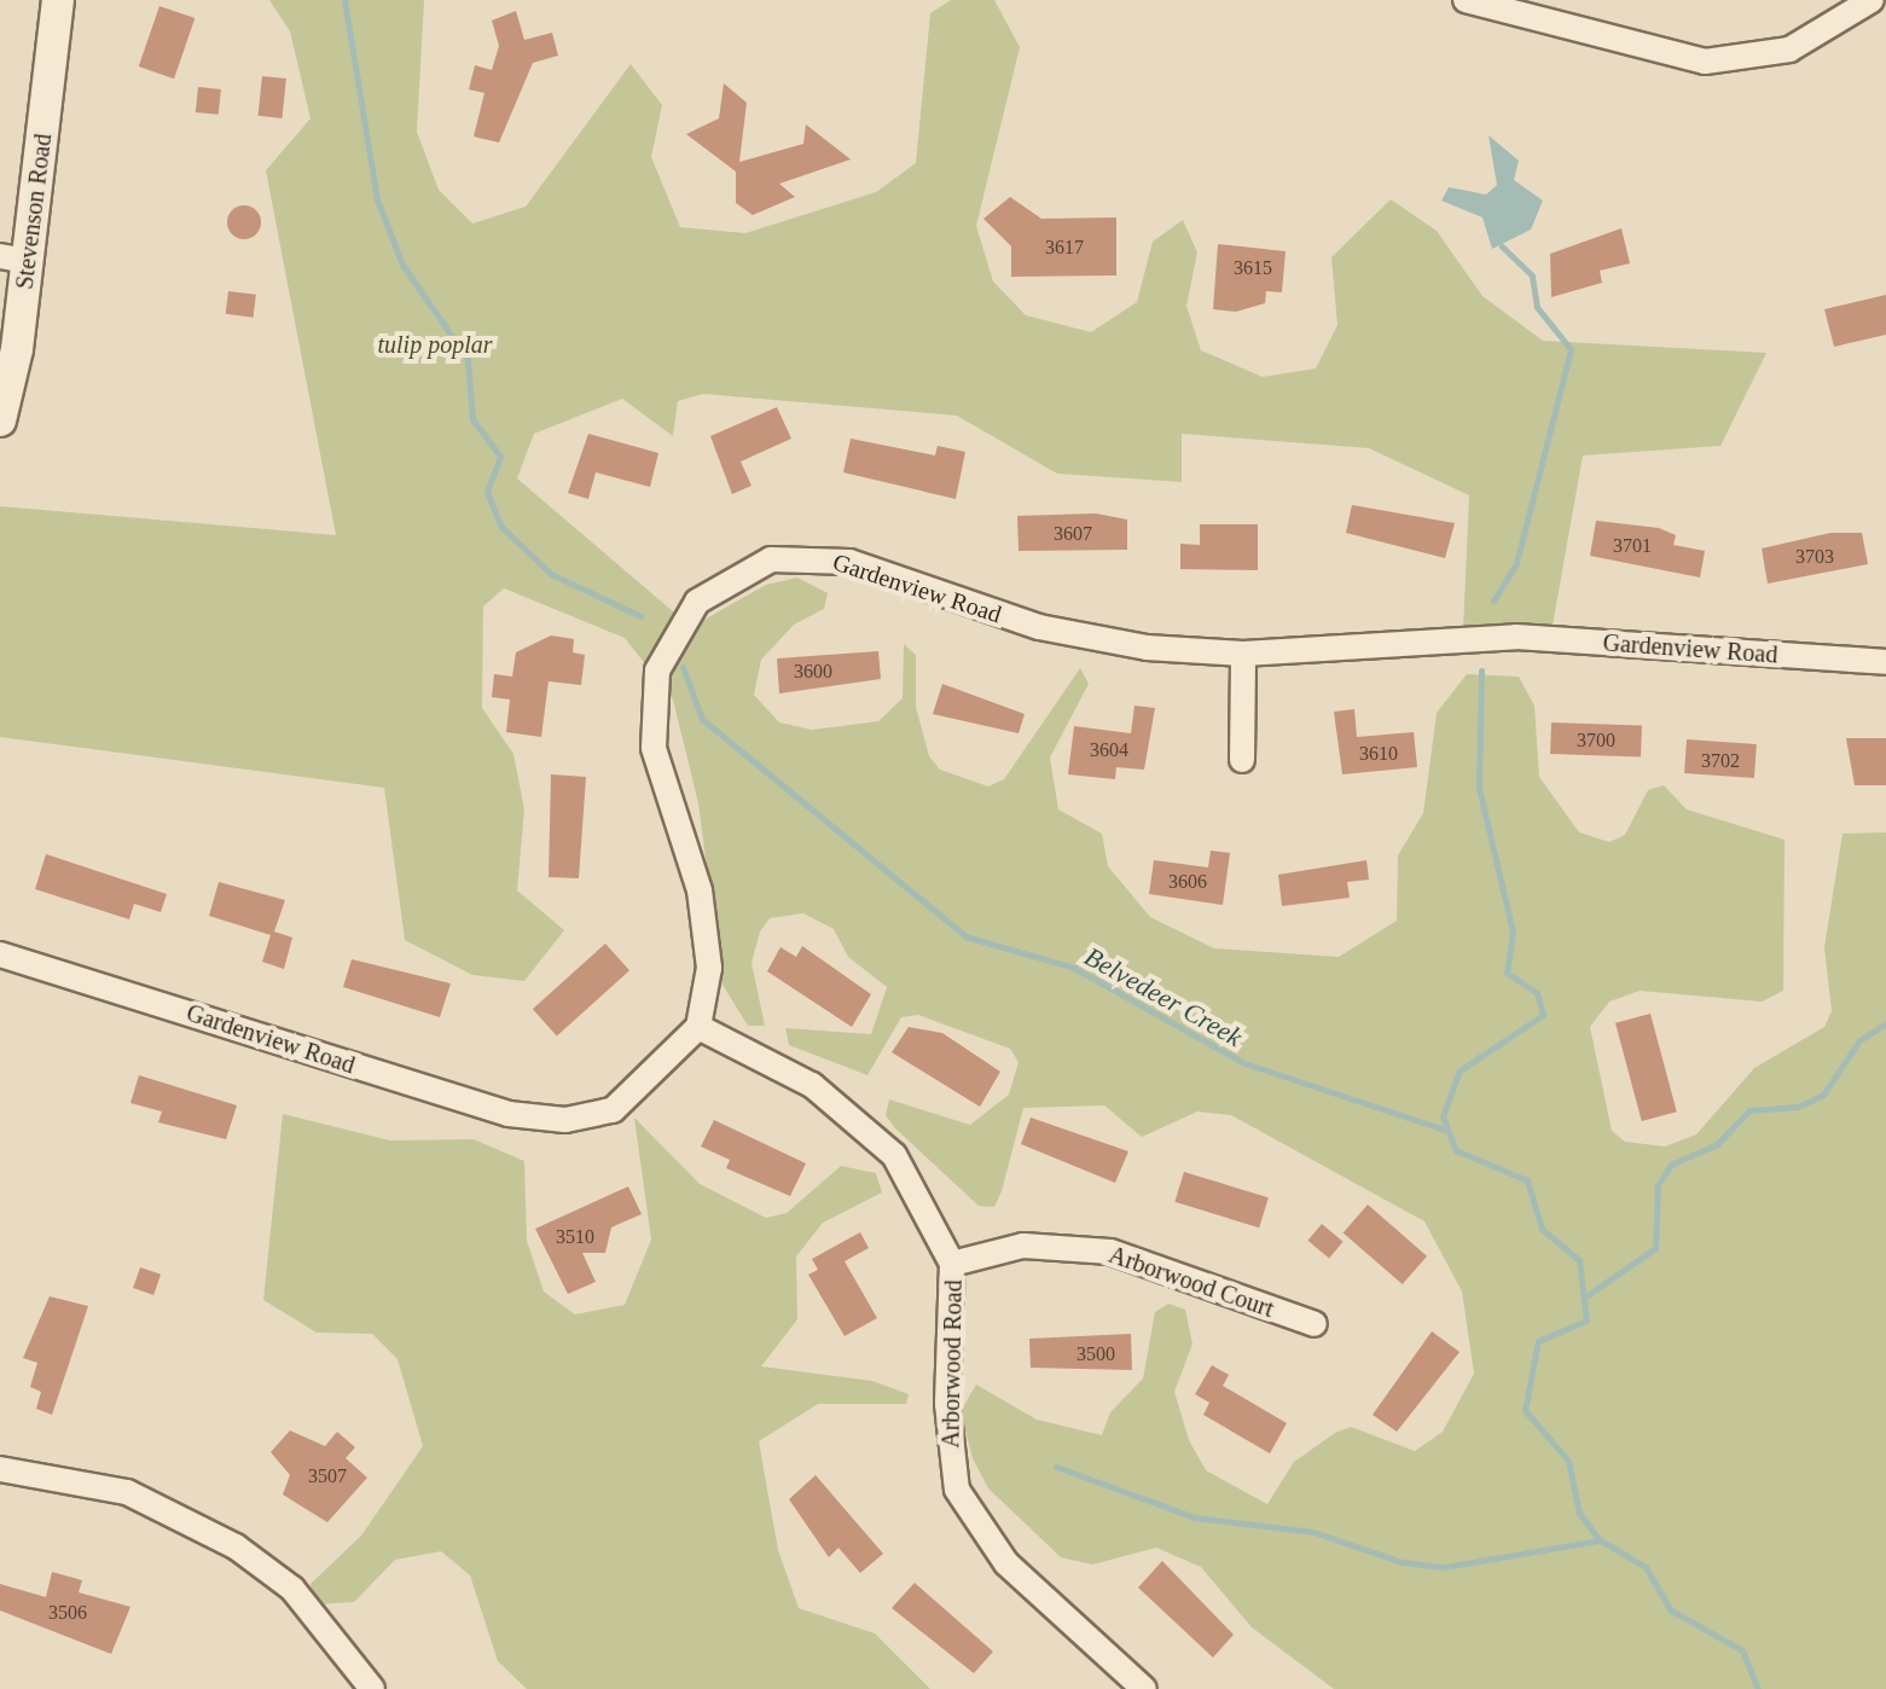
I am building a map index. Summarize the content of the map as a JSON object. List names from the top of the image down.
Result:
{
  "streets": {
    "street": [
      "Stevenson Road",
      "Gardenview Road",
      "Arborwood Court",
      "Arborwood Road"
    ]
  },
  "crossings": [
    ["Gardenview Road", "Arborwood Road"],
    ["Arborwood Court", "Arborwood Road"]
  ],
  "water": ["Belvedeer Creek"],
  "parks": ["tulip poplar"],
  "house_numbers": [
    "3617",
    "3615",
    "3607",
    "3701",
    "3703",
    "3600",
    "3700",
    "3604",
    "3610",
    "3702",
    "3606",
    "3510",
    "3500",
    "3507",
    "3506"
  ]
}
